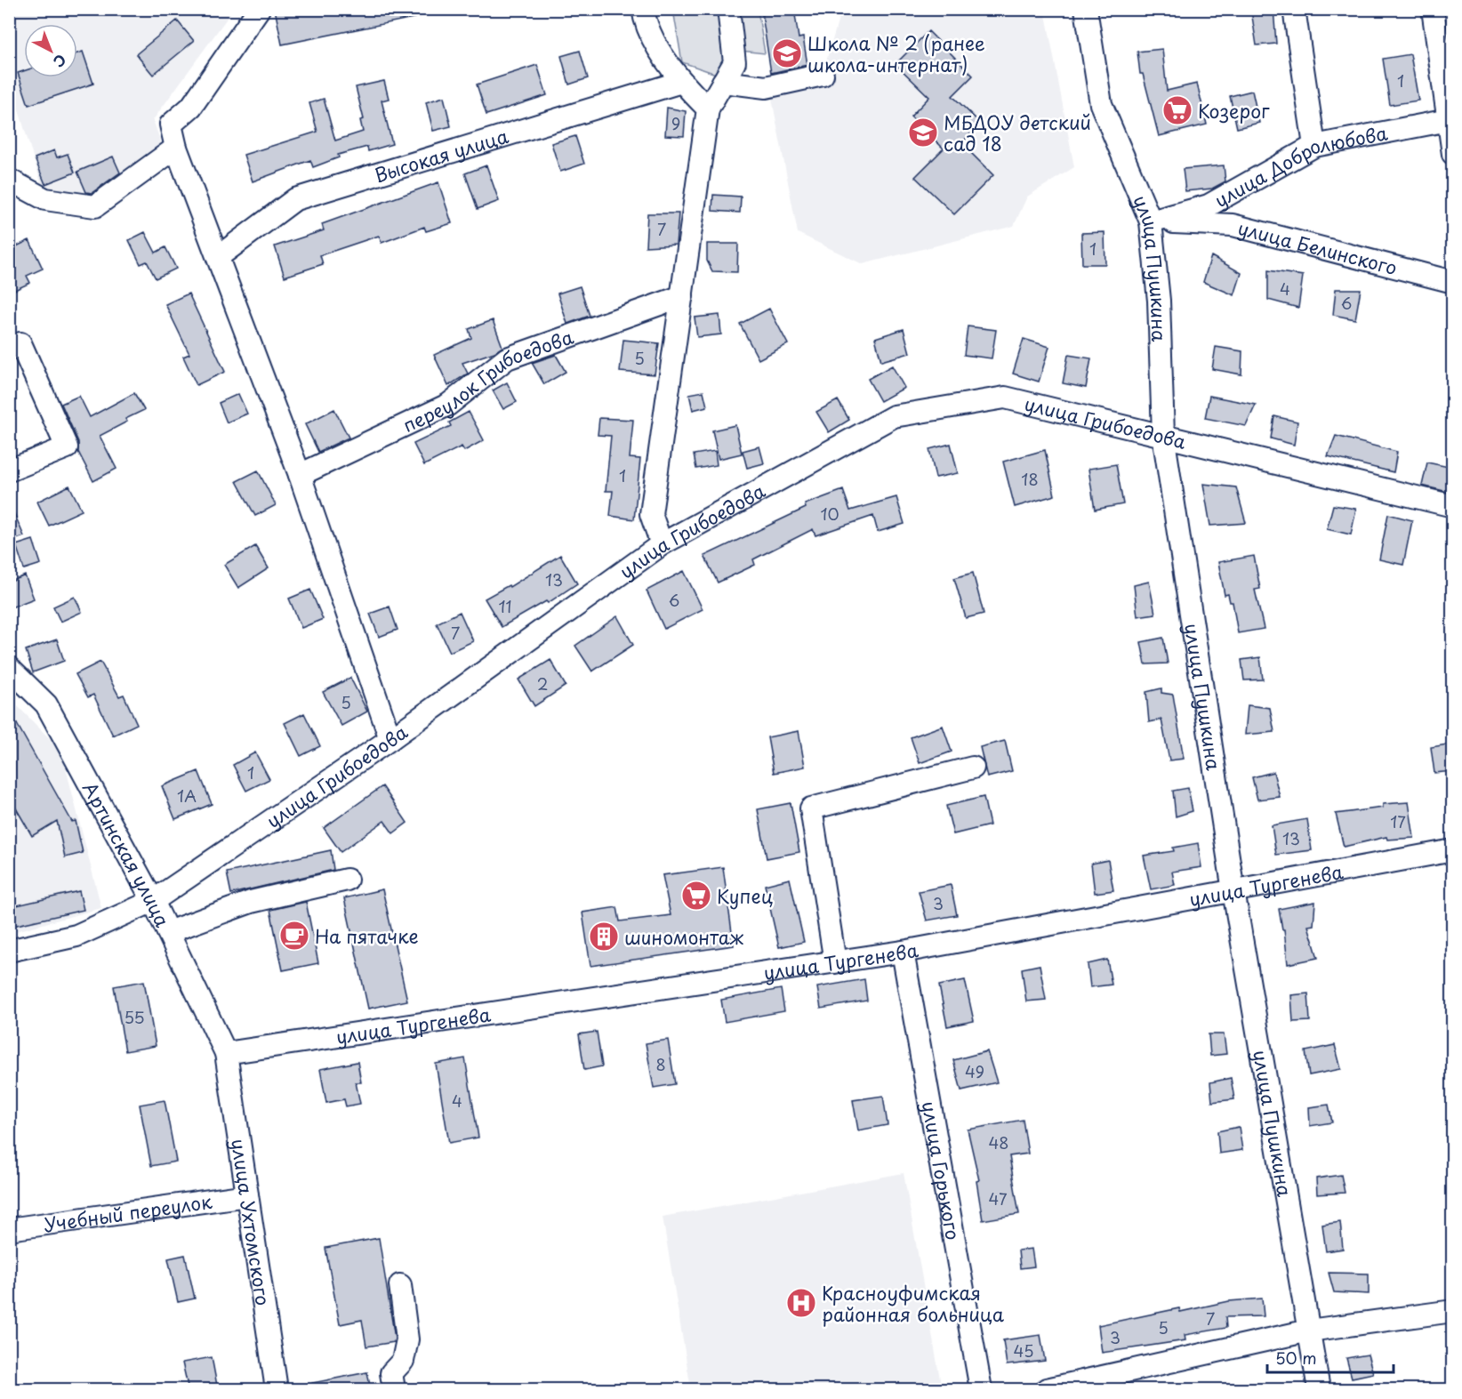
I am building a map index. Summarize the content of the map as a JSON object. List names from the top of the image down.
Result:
{
  "streets": {
    "street": [
      "Высокая улица",
      "улица Добролюбова",
      "улица Белинского",
      "улица Пушкина",
      "переулок Грибоедова",
      "улица Грибоедова",
      "Артинская улица",
      "улица Тургенева",
      "улица Горького",
      "Учебный переулок",
      "улица Ухтомского"
    ]
  },
  "crossings": [
    ["улица Добролюбова", "улица Белинского"],
    ["улица Добролюбова", "улица Пушкина"],
    ["улица Белинского", "улица Пушкина"],
    ["улица Пушкина", "улица Грибоедова"],
    ["улица Пушкина", "улица Тургенева"],
    ["улица Грибоедова", "Артинская улица"],
    ["Артинская улица", "улица Тургенева"],
    ["Артинская улица", "улица Ухтомского"],
    ["улица Тургенева", "улица Горького"],
    ["улица Тургенева", "улица Ухтомского"],
    ["Учебный переулок", "улица Ухтомского"]
  ],
  "places": {
    "school or university": ["Школа № 2 (ранее школа-интернат)", "МБДОУ детский сад 18"],
    "supermarket": ["Козерог", "Купец"],
    "cafe": ["На пятачке"],
    "building": ["шиномонтаж"],
    "hospital": ["Красноуфимская районная больница"]
  },
  "house_numbers": [
    "1",
    "9",
    "7",
    "1",
    "4",
    "6",
    "5",
    "1",
    "18",
    "10",
    "13",
    "6",
    "11",
    "7",
    "2",
    "5",
    "1",
    "1А",
    "17",
    "13",
    "3",
    "55",
    "8",
    "49",
    "4",
    "48",
    "47",
    "7",
    "5",
    "3",
    "45"
  ],
  "scale_bar": "50 m",
  "north": "bottom right"
}
